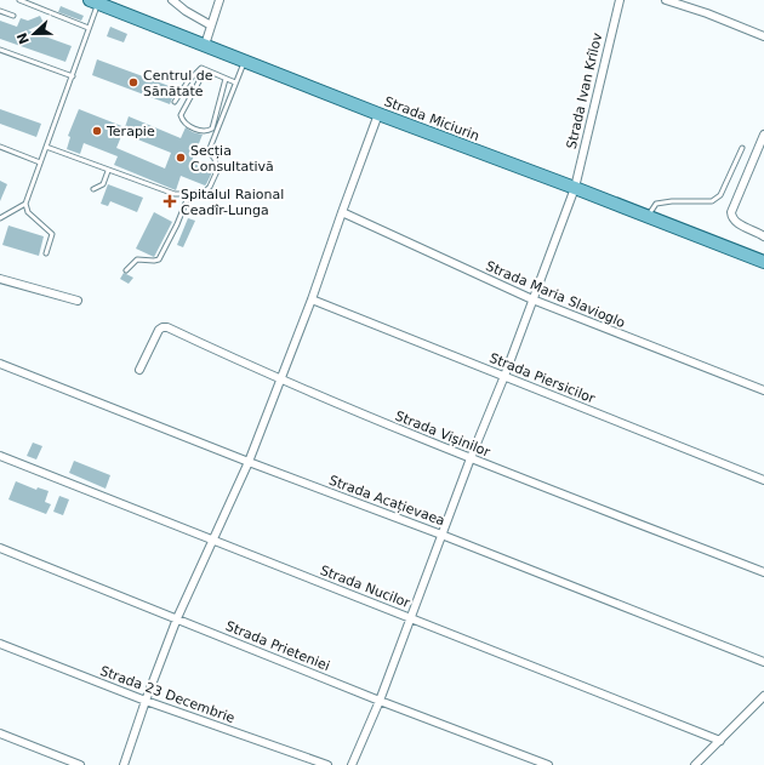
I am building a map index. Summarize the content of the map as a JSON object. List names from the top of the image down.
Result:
{
  "streets": {
    "main road": ["Strada Miciurin"],
    "street": [
      "Strada Ivan Krîlov",
      "Strada Maria Slavioglo",
      "Strada Piersicilor",
      "Strada Vișinilor",
      "Strada Acațievaea",
      "Strada Nucilor",
      "Strada Prieteniei",
      "Strada 23 Decembrie"
    ]
  },
  "crossings": [
    ["Strada Ivan Krîlov", "Strada Miciurin"],
    ["Strada Ivan Krîlov", "Strada Maria Slavioglo"],
    ["Strada Ivan Krîlov", "Strada Piersicilor"],
    ["Strada Ivan Krîlov", "Strada Vișinilor"],
    ["Strada Ivan Krîlov", "Strada Acațievaea"],
    ["Strada Ivan Krîlov", "Strada Nucilor"],
    ["Strada Ivan Krîlov", "Strada Prieteniei"]
  ],
  "places": {
    "other": ["Centrul de Sănătate", "Terapie", "Secția Consultativă"],
    "health": ["Spitalul Raional Ceadîr-Lunga"]
  },
  "north": "left"
}
